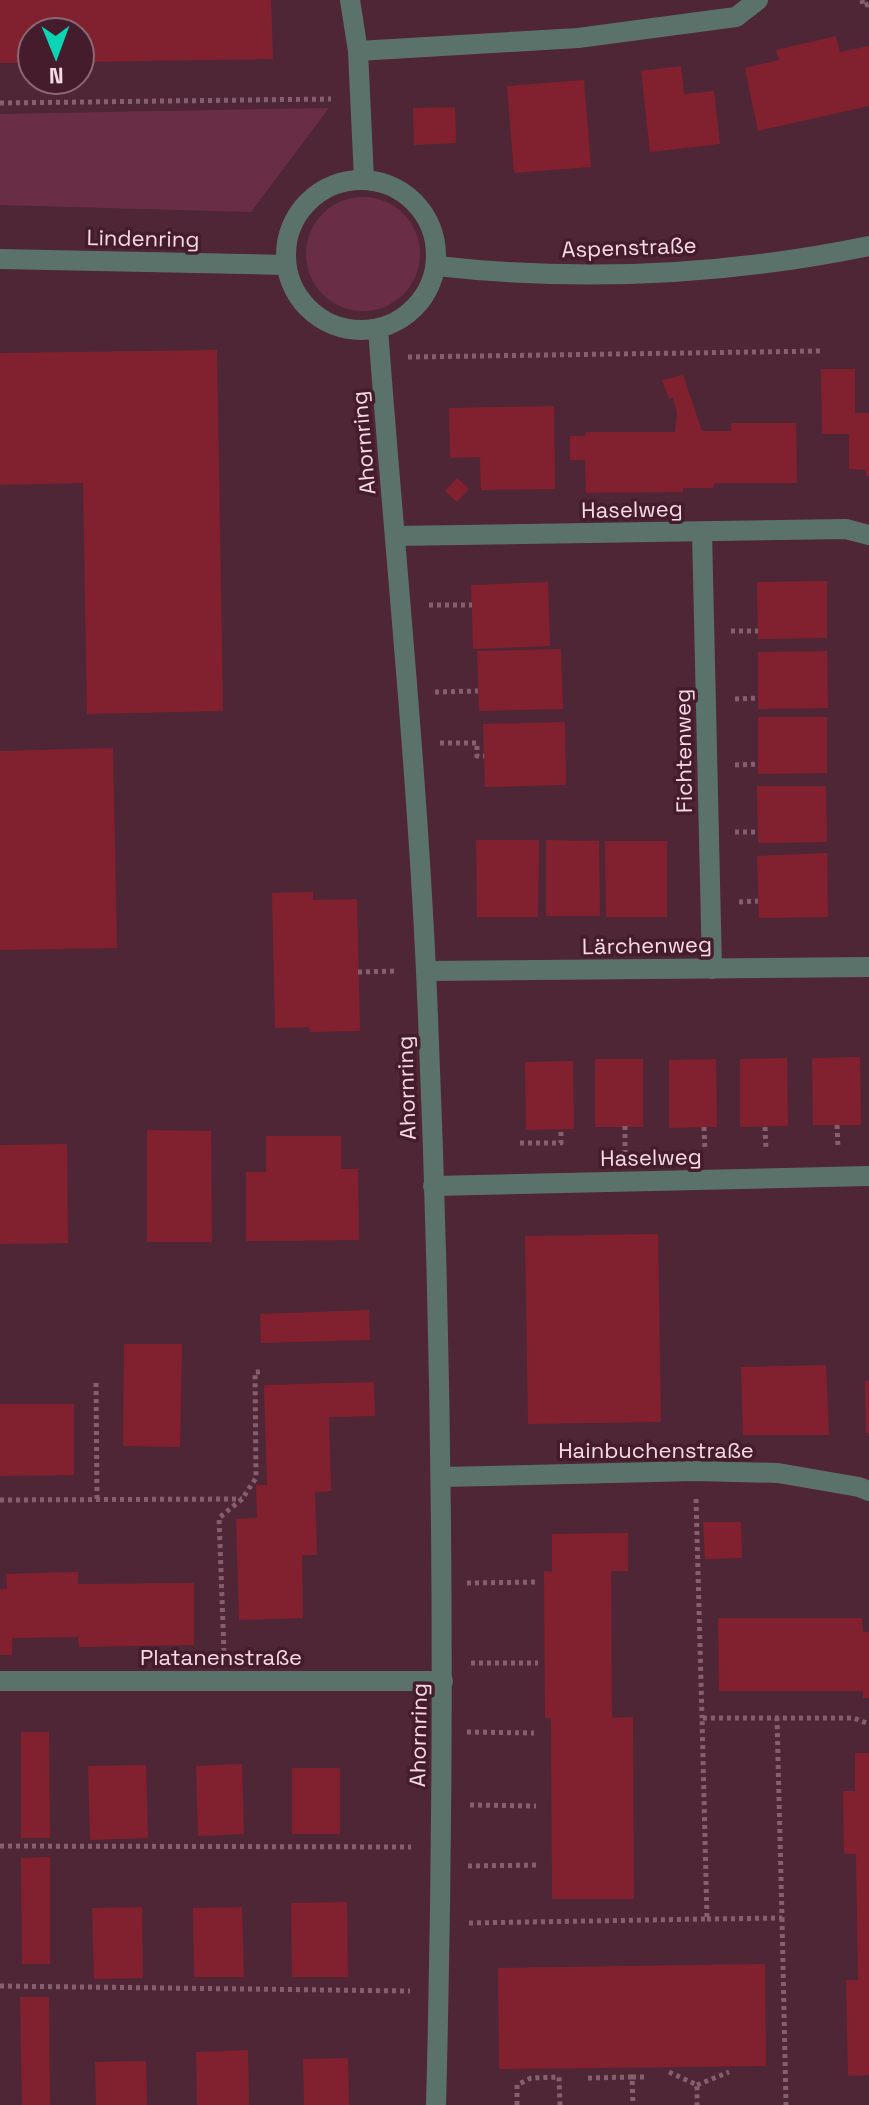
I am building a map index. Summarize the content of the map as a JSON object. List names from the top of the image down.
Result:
{
  "streets": {
    "street": [
      "Lindenring",
      "Aspenstraße",
      "Ahornring",
      "Haselweg",
      "Fichtenweg",
      "Lärchenweg",
      "Hainbuchenstraße",
      "Platanenstraße"
    ]
  },
  "crossings": [
    ["Lindenring", "Aspenstraße"],
    ["Lindenring", "Ahornring"],
    ["Aspenstraße", "Ahornring"],
    ["Ahornring", "Haselweg"],
    ["Ahornring", "Lärchenweg"],
    ["Ahornring", "Hainbuchenstraße"],
    ["Ahornring", "Platanenstraße"],
    ["Haselweg", "Fichtenweg"],
    ["Fichtenweg", "Lärchenweg"]
  ],
  "north": "bottom"
}
